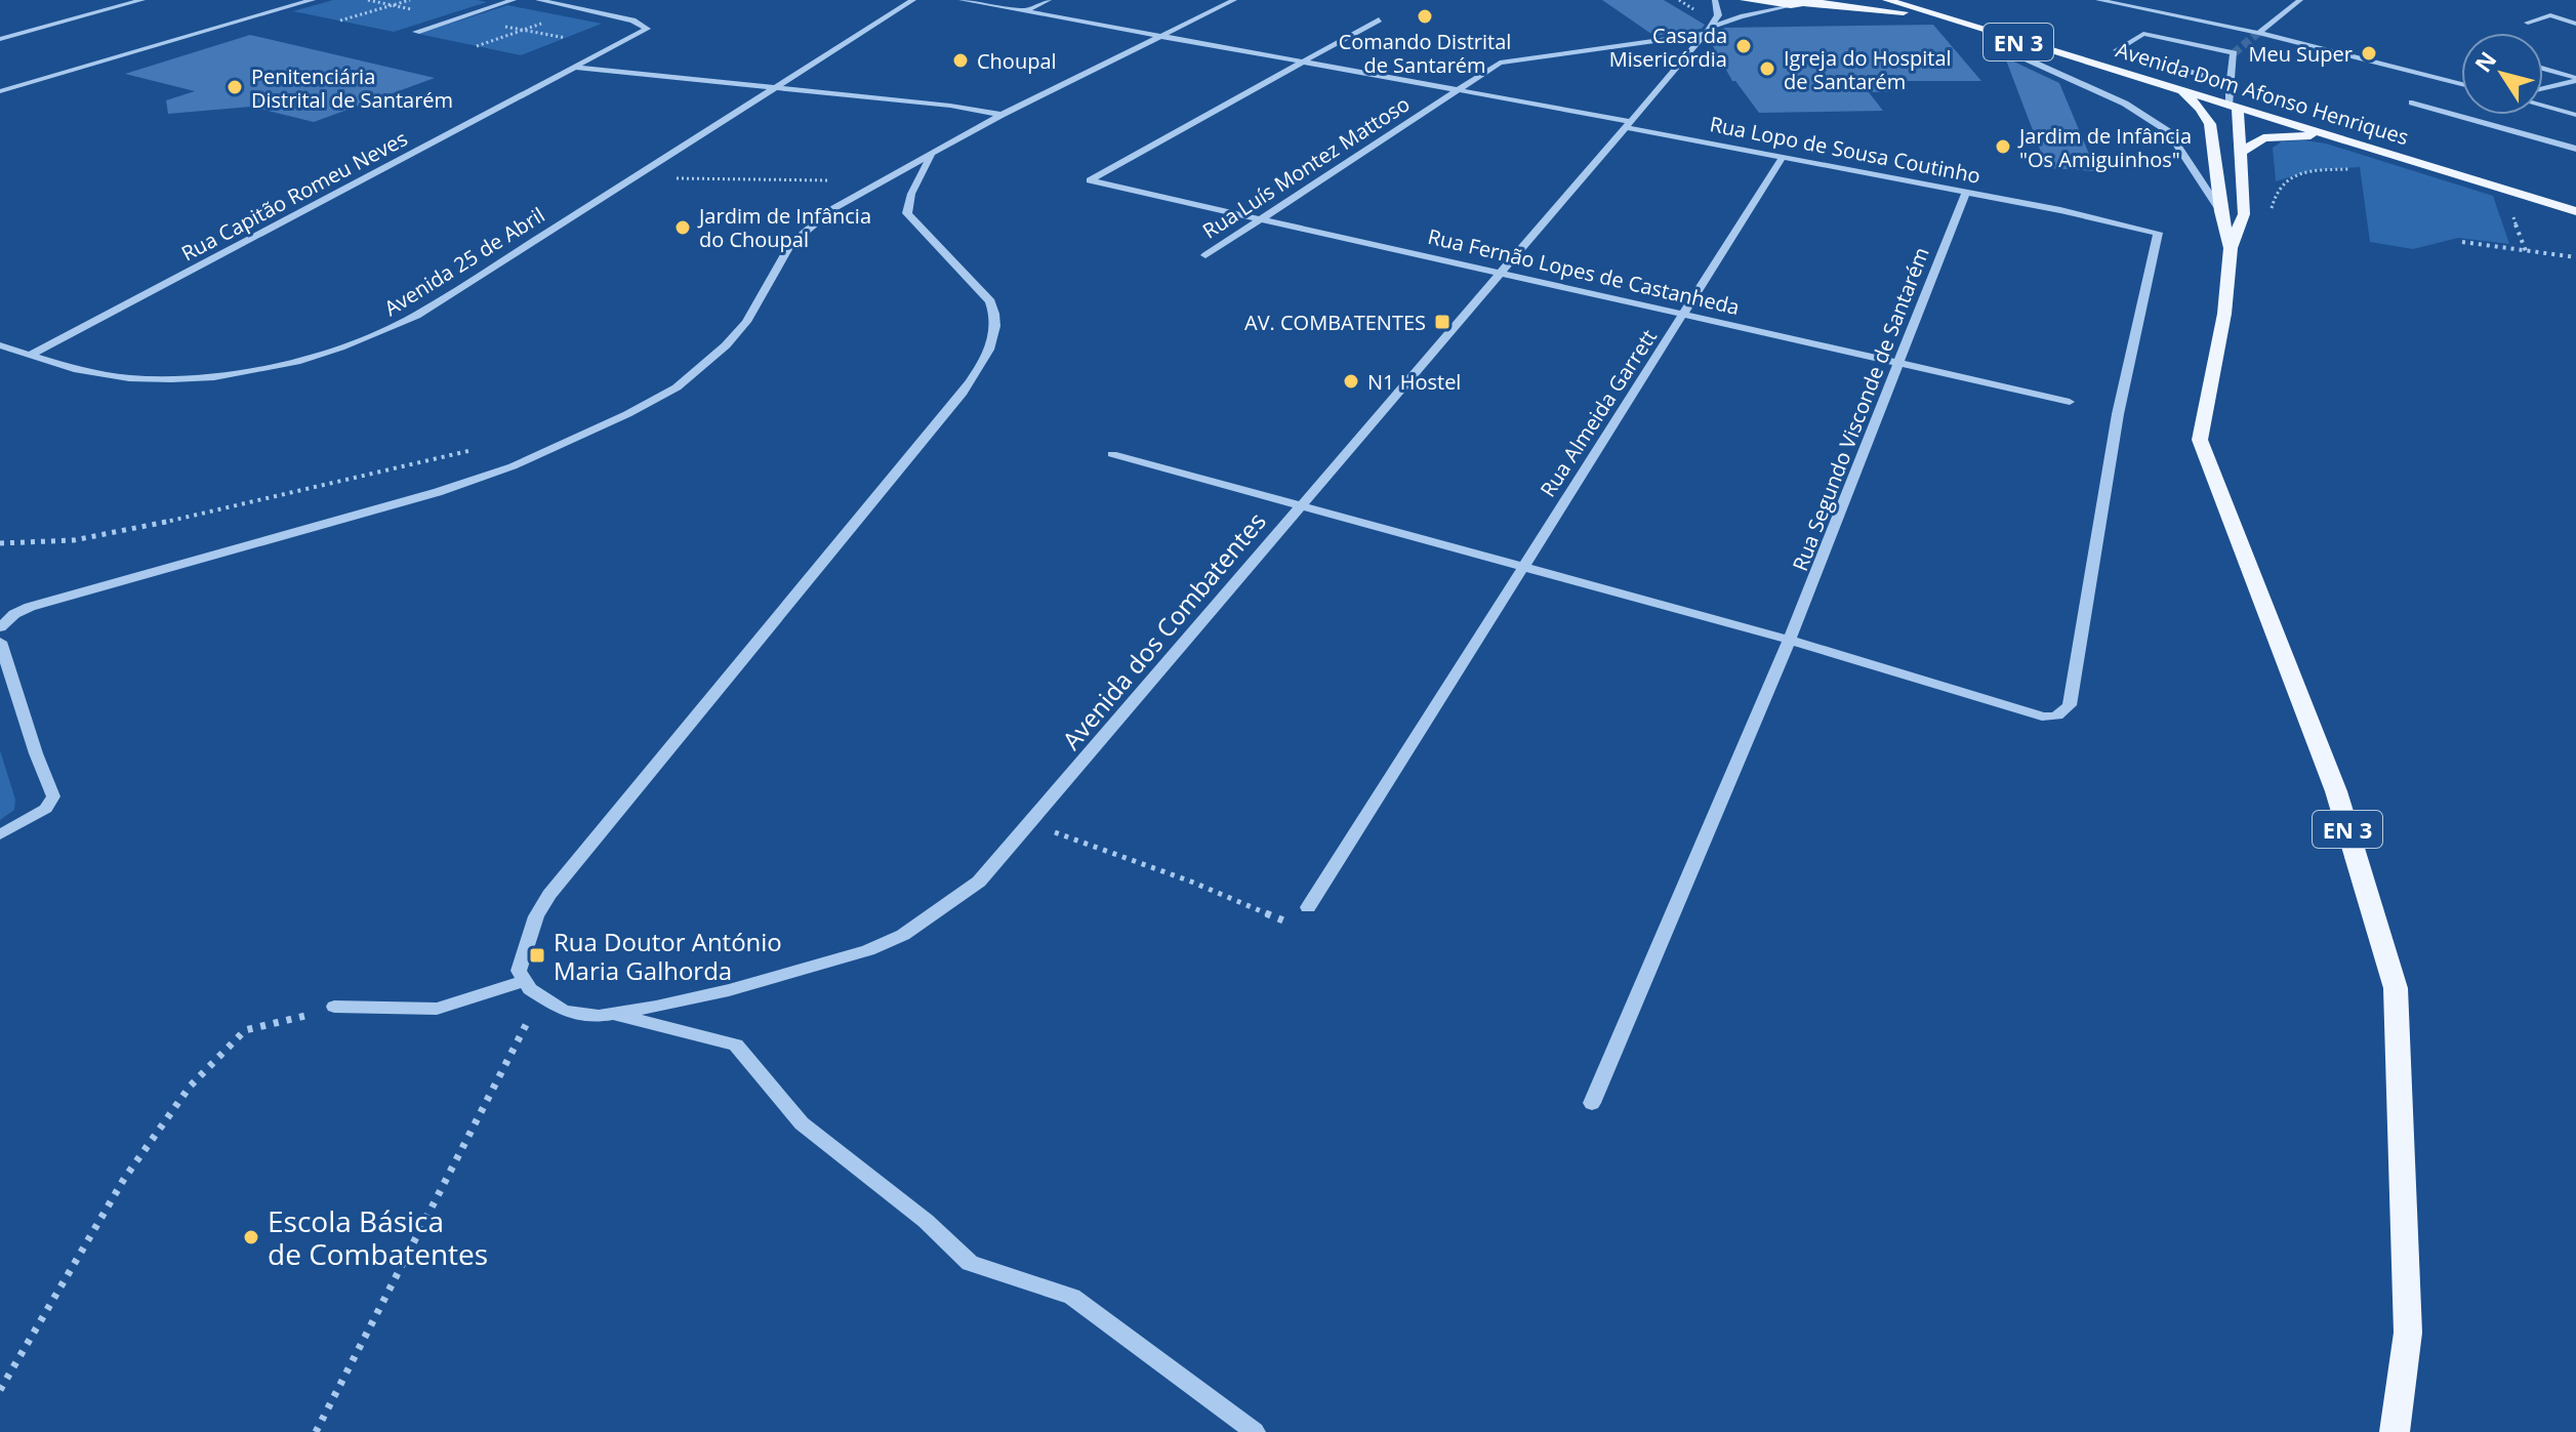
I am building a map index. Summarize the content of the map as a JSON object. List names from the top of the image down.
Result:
{
  "streets": {
    "main road": ["EN 3", "Avenida Dom Afonso Henriques"],
    "street": [
      "Rua Lopo de Sousa Coutinho",
      "Rua Luís Montez Mattoso",
      "Rua Capitão Romeu Neves",
      "Avenida 25 de Abril",
      "Rua Fernão Lopes de Castanheda",
      "Rua Segundo Visconde de Santarém",
      "Rua Almeida Garrett",
      "Avenida dos Combatentes"
    ]
  },
  "crossings": [
    ["EN 3", "Avenida Dom Afonso Henriques"],
    ["EN 3", "Rua Luís Montez Mattoso"],
    ["Rua Lopo de Sousa Coutinho", "Rua Luís Montez Mattoso"],
    ["Rua Lopo de Sousa Coutinho", "Rua Fernão Lopes de Castanheda"],
    ["Rua Lopo de Sousa Coutinho", "Rua Segundo Visconde de Santarém"],
    ["Rua Lopo de Sousa Coutinho", "Rua Almeida Garrett"],
    ["Rua Lopo de Sousa Coutinho", "Avenida dos Combatentes"],
    ["Rua Luís Montez Mattoso", "Rua Fernão Lopes de Castanheda"],
    ["Rua Luís Montez Mattoso", "Avenida dos Combatentes"],
    ["Rua Capitão Romeu Neves", "Avenida 25 de Abril"],
    ["Rua Fernão Lopes de Castanheda", "Rua Segundo Visconde de Santarém"],
    ["Rua Fernão Lopes de Castanheda", "Rua Almeida Garrett"],
    ["Rua Fernão Lopes de Castanheda", "Avenida dos Combatentes"]
  ],
  "places": {
    "other": [
      "Comando Distrital de Santarém",
      "Casa da Misericórdia",
      "Meu Super",
      "Choupal",
      "Igreja do Hospital de Santarém",
      "Penitenciária Distrital de Santarém",
      "Jardim de Infância \"Os Amiguinhos\"",
      "Jardim de Infância do Choupal",
      "N1 Hostel",
      "Escola Básica de Combatentes"
    ],
    "transit": ["AV. COMBATENTES", "Rua Doutor António Maria Galhorda"]
  },
  "north": "top left"
}
